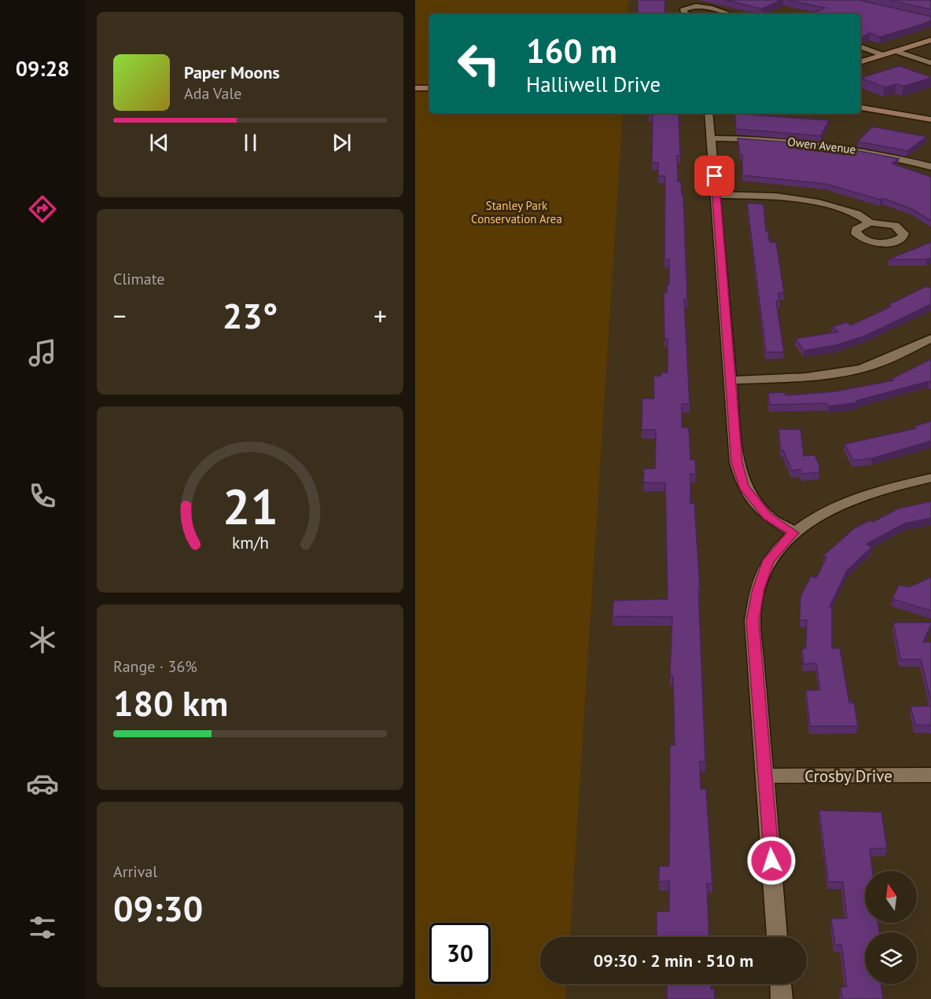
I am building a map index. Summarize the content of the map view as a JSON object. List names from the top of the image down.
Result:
{
  "streets": {
    "street": ["Owen Avenue", "Crosby Drive"]
  },
  "parks": ["Stanley Park Conservation Area"],
  "north": "top",
  "page": {
    "tabs": "09:28",
    "turn": ["160 m", "Halliwell Drive"],
    "song": ["Paper Moons", "Ada Vale"],
    "tile": [
      "Climate",
      ["Range · 36%", "180 km"],
      ["Arrival", "09:30"]
    ],
    "heat": ["−", "23°", "+"],
    "limit": "30",
    "trip": "09:30 · 2 min · 510 m",
    "gauge": ["21", "km/h"]
  }
}
